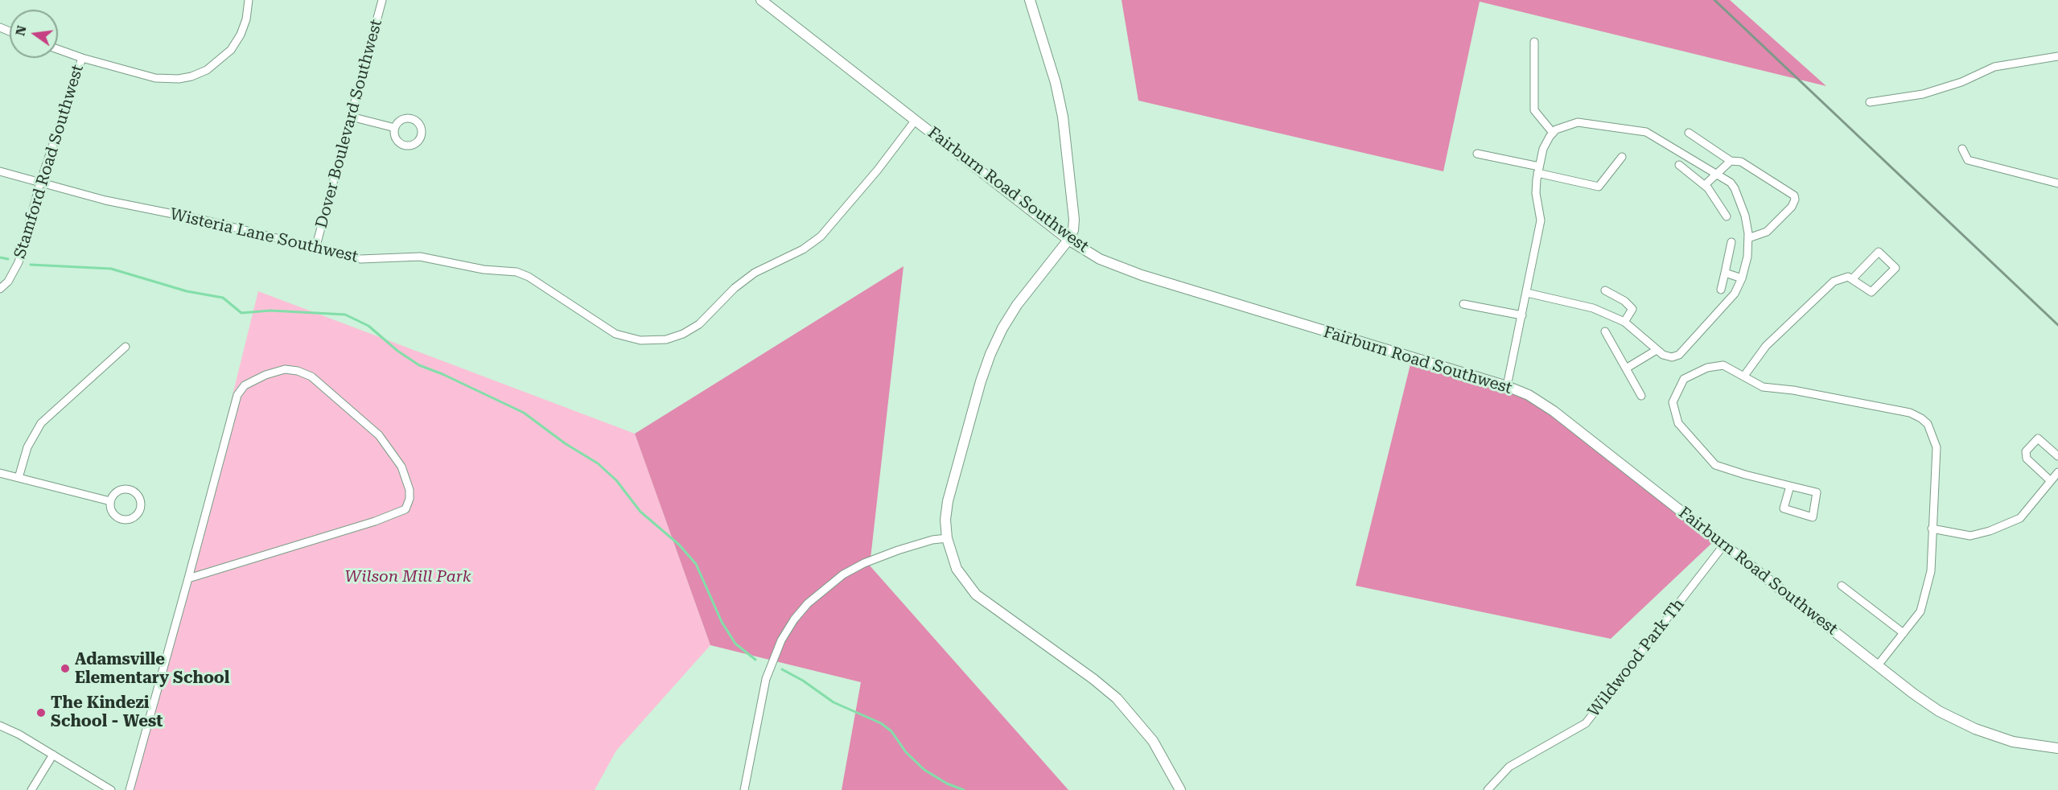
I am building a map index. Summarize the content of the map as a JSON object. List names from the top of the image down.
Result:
{
  "streets": {
    "street": [
      "Dover Boulevard Southwest",
      "Stamford Road Southwest",
      "Fairburn Road Southwest",
      "Wisteria Lane Southwest",
      "Wildwood Park Th"
    ]
  },
  "crossings": [
    ["Dover Boulevard Southwest", "Wisteria Lane Southwest"],
    ["Stamford Road Southwest", "Wisteria Lane Southwest"],
    ["Fairburn Road Southwest", "Wisteria Lane Southwest"],
    ["Fairburn Road Southwest", "Wildwood Park Th"]
  ],
  "parks": ["Wilson Mill Park"],
  "places": ["Adamsville Elementary School", "The Kindezi School - West"],
  "north": "left"
}
